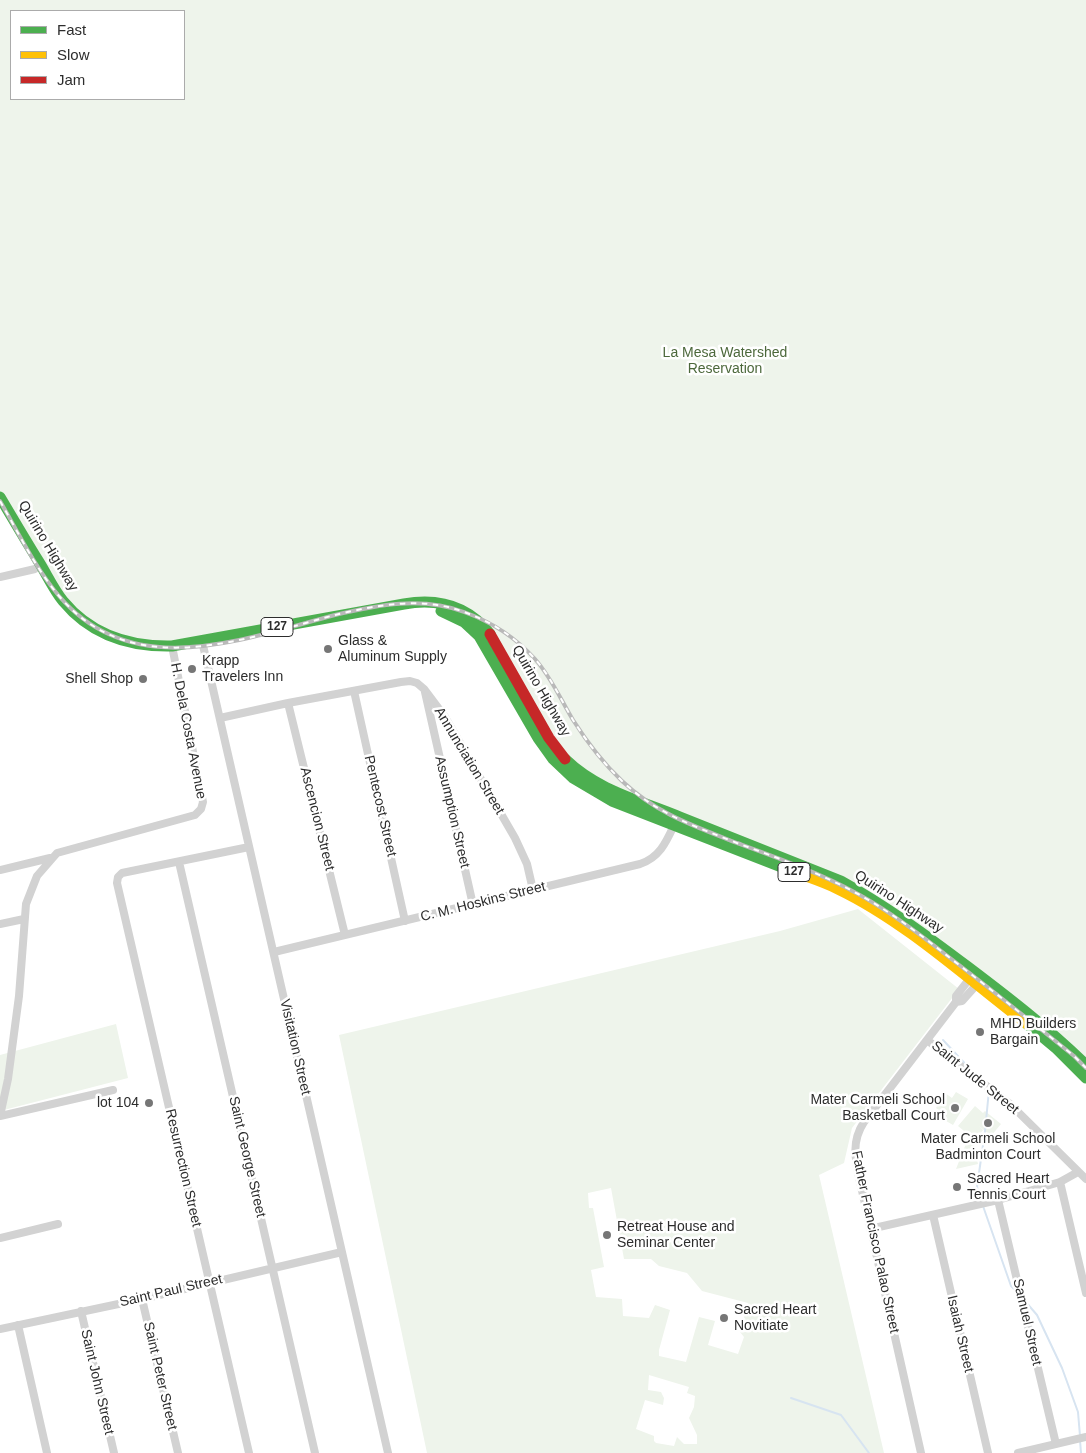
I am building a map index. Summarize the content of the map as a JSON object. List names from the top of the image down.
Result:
{
  "streets": {
    "main road": ["Quirino Highway", "127"],
    "street": [
      "H. Dela Costa Avenue",
      "Annunciation Street",
      "Pentecost Street",
      "Assumption Street",
      "Ascencion Street",
      "C. M. Hoskins Street",
      "Visitation Street",
      "Saint Jude Street",
      "Saint George Street",
      "Resurrection Street",
      "Father Francisco Palao Street",
      "Saint Paul Street",
      "Samuel Street",
      "Isaiah Street",
      "Saint Peter Street",
      "Saint John Street"
    ]
  },
  "crossings": [
    ["Quirino Highway", "H. Dela Costa Avenue"],
    ["Quirino Highway", "C. M. Hoskins Street"],
    ["Quirino Highway", "Visitation Street"],
    ["Quirino Highway", "Father Francisco Palao Street"],
    ["Annunciation Street", "Assumption Street"],
    ["Annunciation Street", "C. M. Hoskins Street"],
    ["Pentecost Street", "C. M. Hoskins Street"],
    ["Assumption Street", "C. M. Hoskins Street"],
    ["Ascencion Street", "C. M. Hoskins Street"],
    ["C. M. Hoskins Street", "Visitation Street"],
    ["Visitation Street", "Saint Paul Street"],
    ["Saint Jude Street", "Father Francisco Palao Street"],
    ["Saint George Street", "Resurrection Street"],
    ["Saint George Street", "Saint Paul Street"],
    ["Resurrection Street", "Saint Paul Street"],
    ["Saint Paul Street", "Saint Peter Street"],
    ["Saint Paul Street", "Saint John Street"]
  ],
  "parks": ["La Mesa Watershed Reservation"],
  "places": [
    "Glass & Aluminum Supply",
    "Krapp Travelers Inn",
    "Shell Shop",
    "MHD Builders Bargain",
    "lot 104",
    "Mater Carmeli School Basketball Court",
    "Mater Carmeli School Badminton Court",
    "Sacred Heart Tennis Court",
    "Retreat House and Seminar Center",
    "Sacred Heart Novitiate"
  ],
  "legend": ["Fast", "Slow", "Jam"]
}
